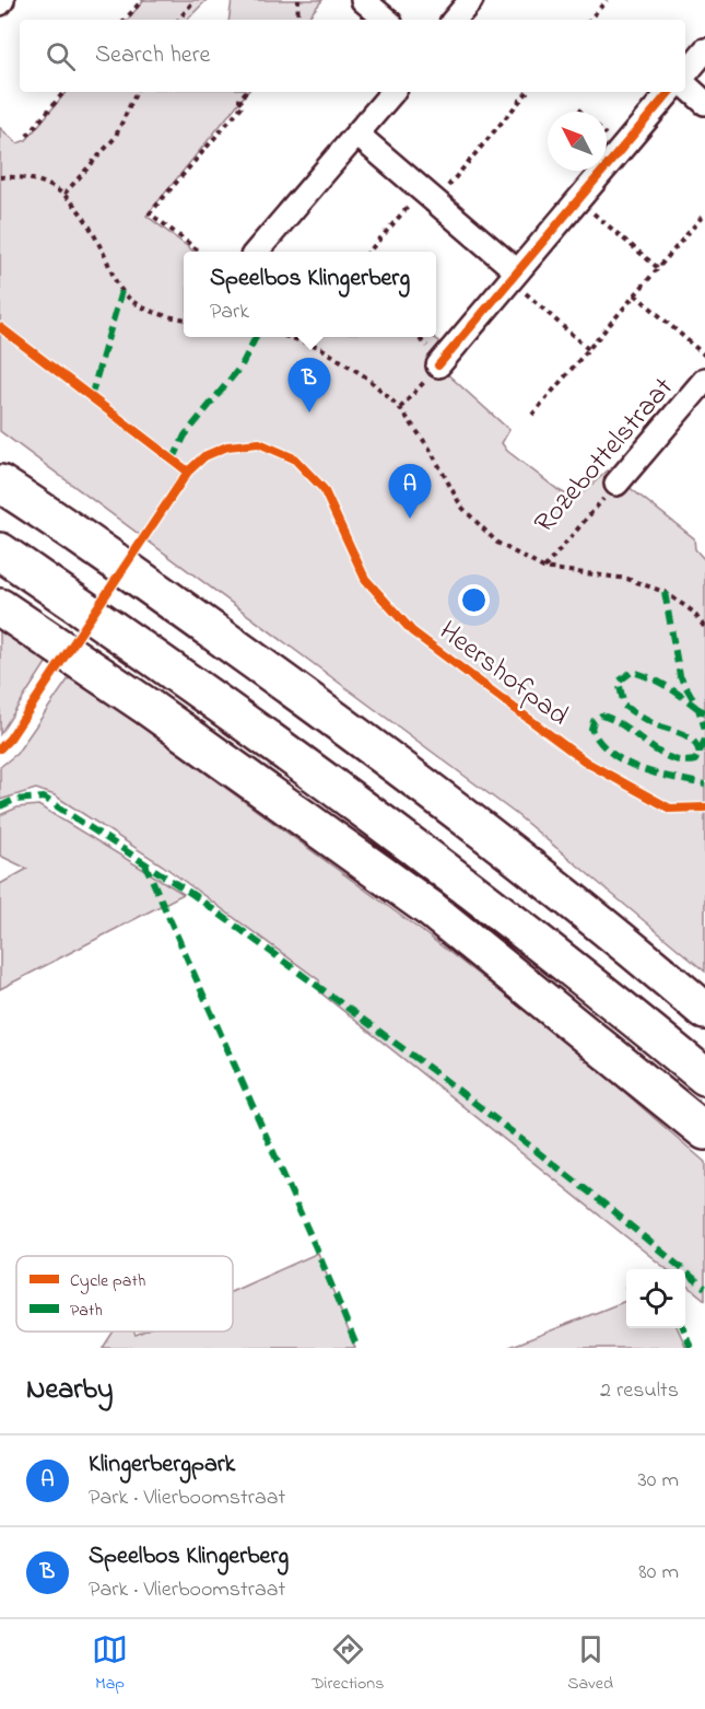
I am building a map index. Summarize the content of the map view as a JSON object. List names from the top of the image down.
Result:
{
  "streets": {
    "street": ["Rozebottelstraat"],
    "cycle path": ["Heershofpad"]
  },
  "legend": ["Cycle path", "Path"],
  "north": "top left",
  "page": {
    "search": "Search here",
    "popup": ["Speelbos Klingerberg", "Park"],
    "pins": ["B", "A"],
    "heading": ["Nearby", "2 results"],
    "list": [
      {
        "mark": "A",
        "name": "Klingerbergpark",
        "note": "Park · Vlierboomstraat",
        "value": "30 m"
      },
      {
        "mark": "B",
        "name": "Speelbos Klingerberg",
        "note": "Park · Vlierboomstraat",
        "value": "80 m"
      }
    ],
    "nav": ["Map", "Directions", "Saved"]
  }
}
